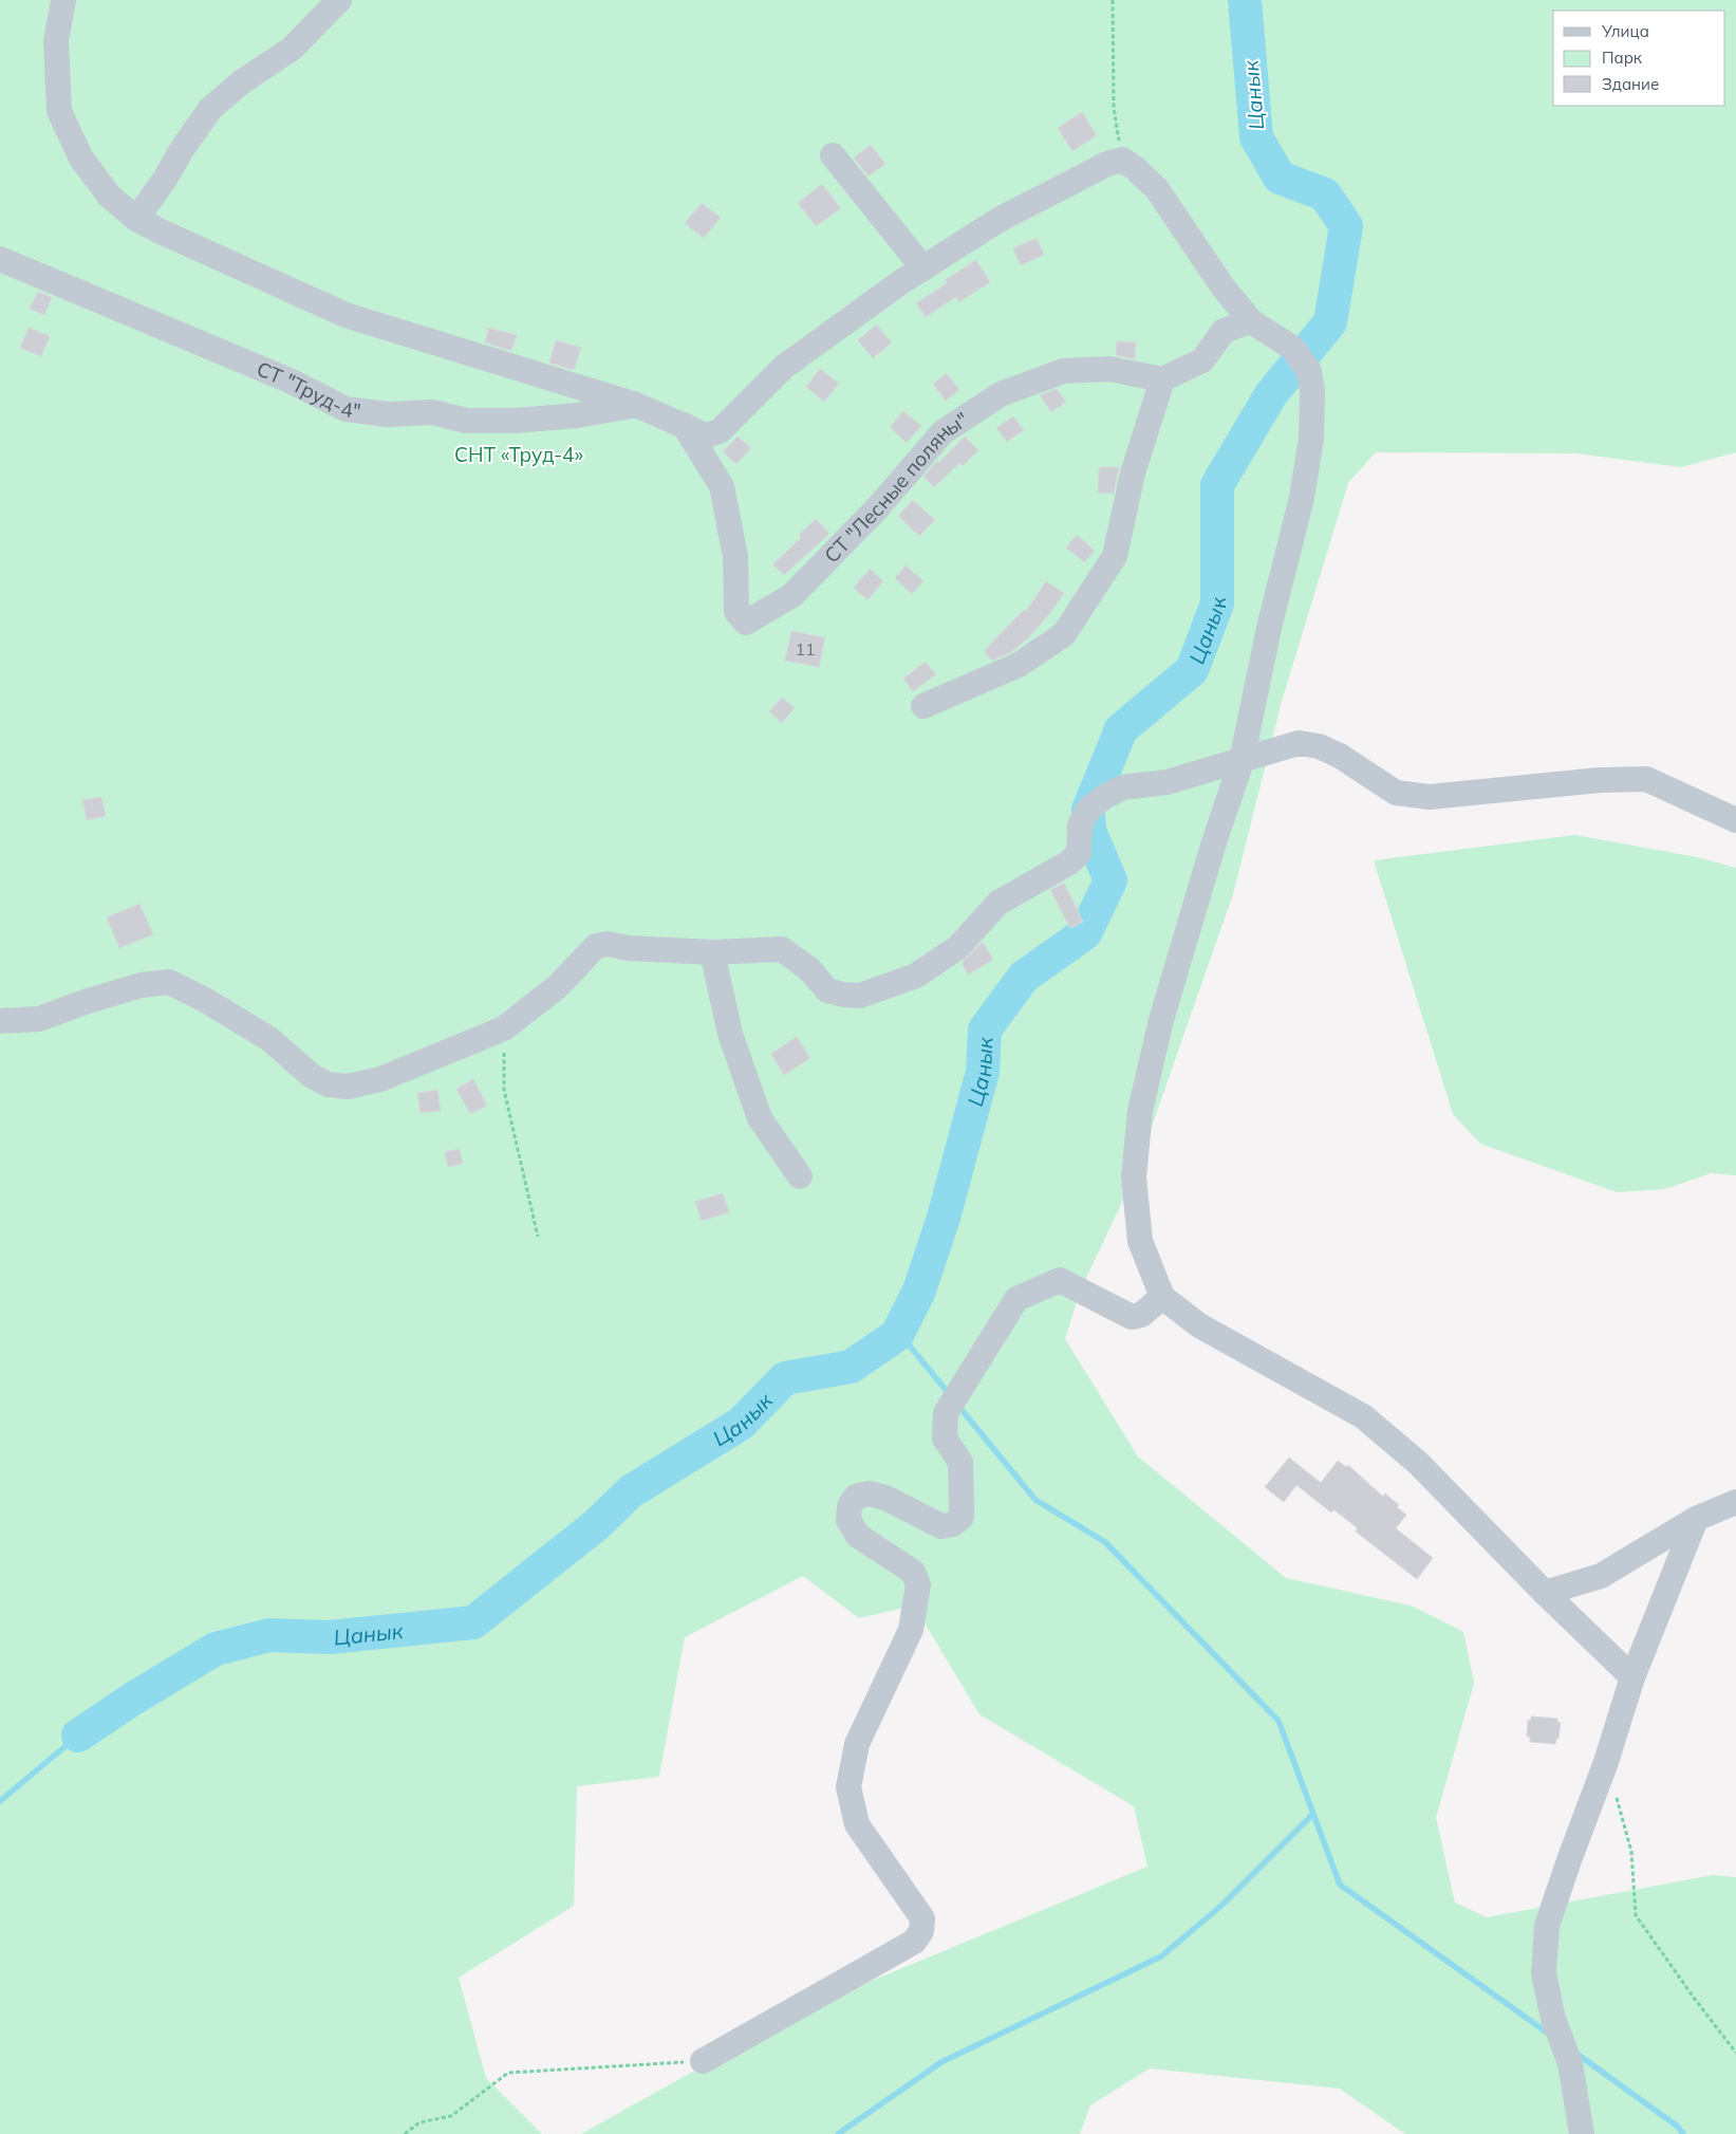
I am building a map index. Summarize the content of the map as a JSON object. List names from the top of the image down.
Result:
{
  "streets": {
    "street": ["СТ \"Труд-4\"", "СТ \"Лесные поляны\""]
  },
  "water": ["Цанык"],
  "parks": ["СНТ «Труд-4»"],
  "house_numbers": ["11"],
  "legend": ["Улица", "Парк", "Здание"]
}
